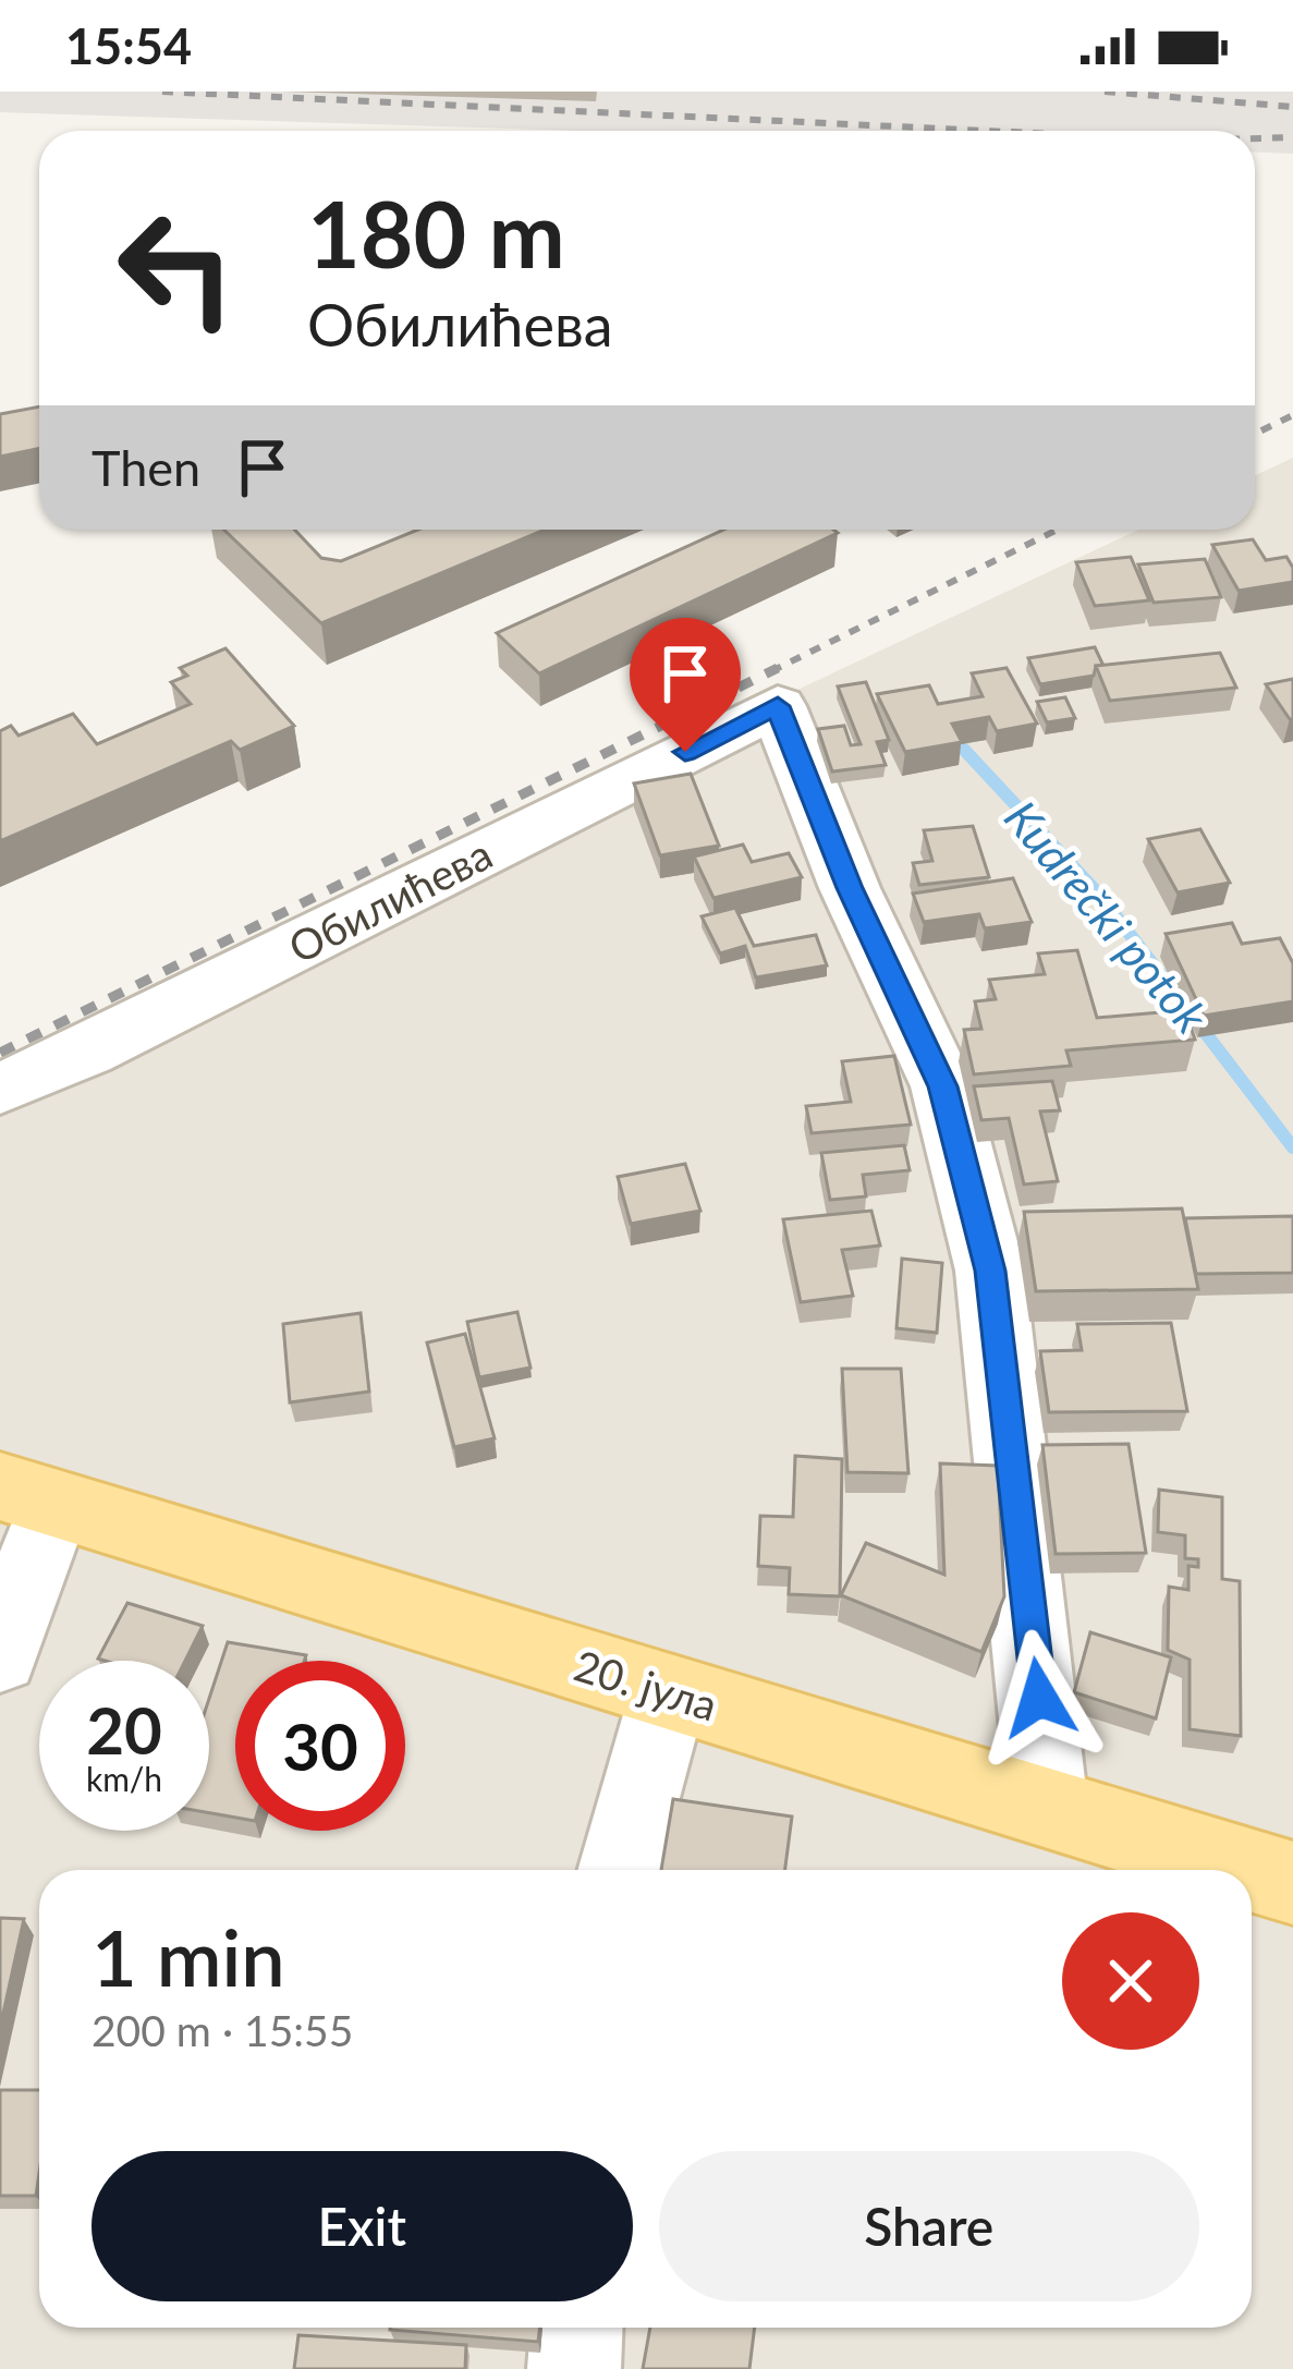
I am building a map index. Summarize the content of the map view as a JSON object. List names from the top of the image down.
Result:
{
  "streets": {
    "main road": ["20. јула"],
    "street": ["Обилићева"]
  },
  "crossings": [
    ["Обилићева", "20. јула"]
  ],
  "water": ["Kudrečki potok"],
  "page": {
    "status": "15:54",
    "turn": ["180 m", "Обилићева"],
    "then": "Then",
    "speed": "20 km/h",
    "limit": "30",
    "heading": ["1 min", "200 m · 15:55"],
    "buttons": ["Exit", "Share"]
  }
}
